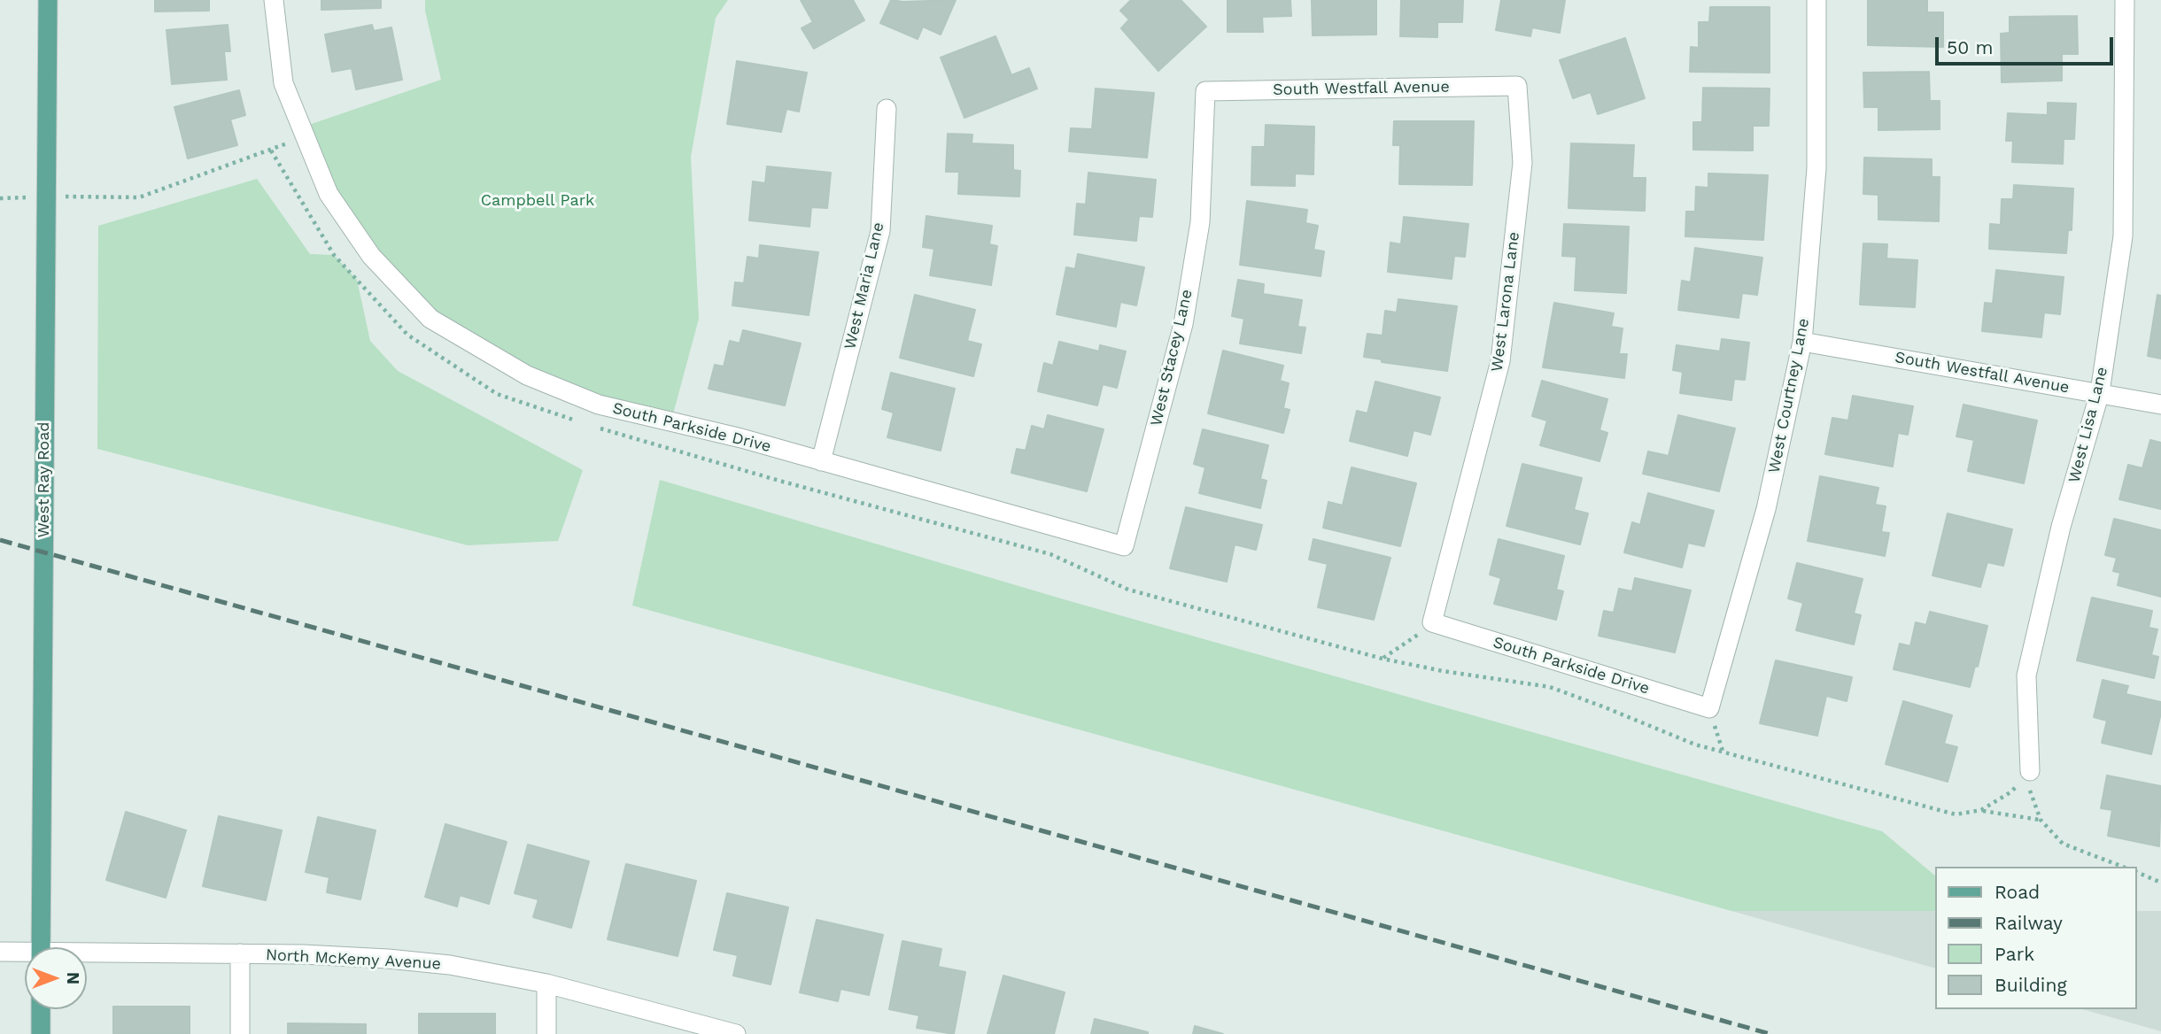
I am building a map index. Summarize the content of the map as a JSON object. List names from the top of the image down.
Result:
{
  "streets": {
    "main road": ["West Ray Road"],
    "street": [
      "South Westfall Avenue",
      "West Maria Lane",
      "West Larona Lane",
      "West Stacey Lane",
      "West Courtney Lane",
      "West Lisa Lane",
      "South Parkside Drive",
      "North McKemy Avenue"
    ]
  },
  "crossings": [
    ["South Westfall Avenue", "West Larona Lane"],
    ["South Westfall Avenue", "West Stacey Lane"],
    ["South Westfall Avenue", "West Courtney Lane"],
    ["South Westfall Avenue", "West Lisa Lane"],
    ["West Maria Lane", "South Parkside Drive"],
    ["West Larona Lane", "South Parkside Drive"],
    ["West Stacey Lane", "South Parkside Drive"],
    ["West Courtney Lane", "South Parkside Drive"]
  ],
  "parks": ["Campbell Park"],
  "legend": [
    "Road",
    "Railway",
    "Park",
    "Building"
  ],
  "scale_bar": "50 m",
  "north": "right"
}
